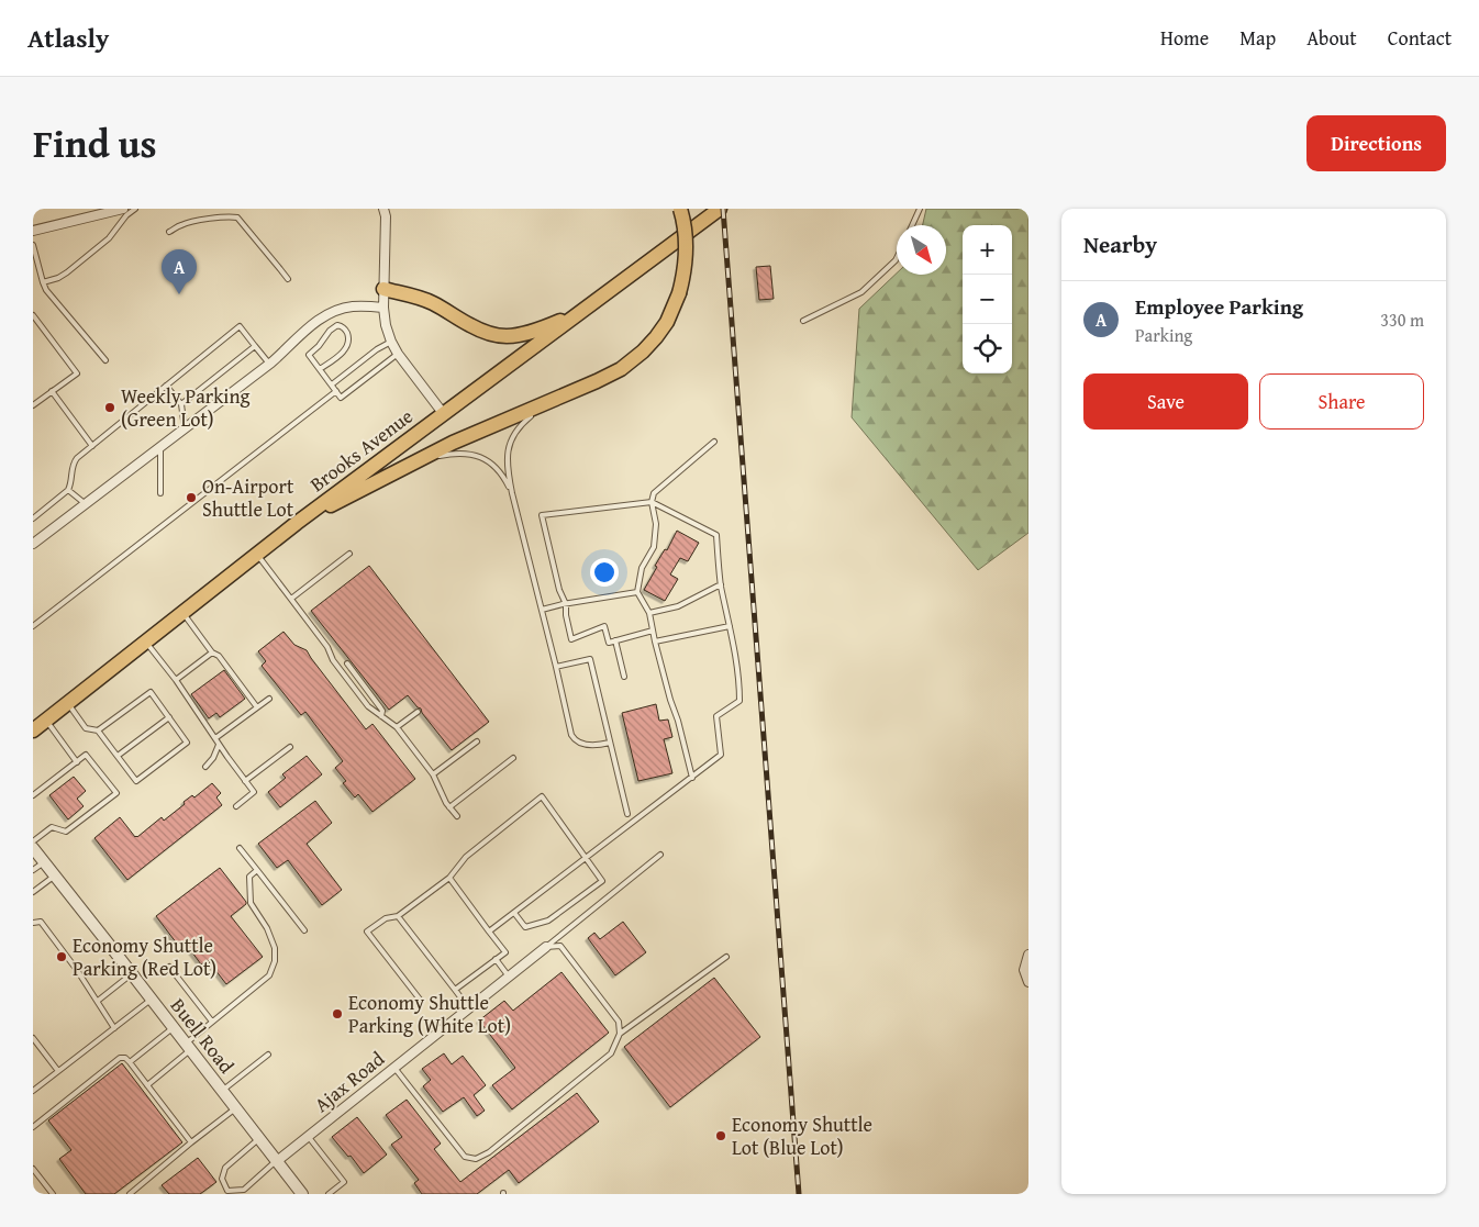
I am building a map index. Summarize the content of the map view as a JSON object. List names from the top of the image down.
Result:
{
  "streets": {
    "main road": ["Brooks Avenue"],
    "street": ["Buell Road", "Ajax Road"]
  },
  "crossings": [
    ["Buell Road", "Ajax Road"]
  ],
  "places": [
    "Weekly Parking (Green Lot)",
    "On-Airport Shuttle Lot",
    "Economy Shuttle Parking (Red Lot)",
    "Economy Shuttle Parking (White Lot)",
    "Economy Shuttle Lot (Blue Lot)"
  ],
  "north": "bottom right",
  "page": {
    "header": "Atlasly",
    "nav": [
      "Home",
      "Map",
      "About",
      "Contact"
    ],
    "title": "Find us",
    "buttons": [
      "Directions",
      ["Save", "Share"]
    ],
    "heading": "Nearby",
    "map_buttons": ["+", "−"],
    "pins": "A",
    "list": [
      {
        "mark": "A",
        "name": "Employee Parking",
        "note": "Parking",
        "value": "330 m"
      }
    ]
  }
}
